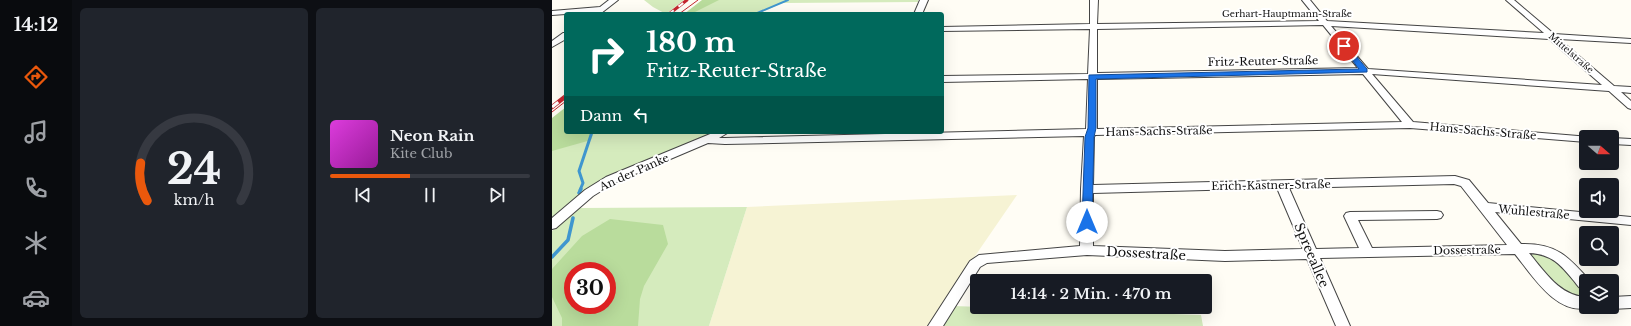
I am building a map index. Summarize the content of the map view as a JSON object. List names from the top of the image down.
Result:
{
  "streets": {
    "street": [
      "Gerhart-Hauptmann-Straße",
      "Mittelstraße",
      "Fritz-Reuter-Straße",
      "Hans-Sachs-Straße",
      "An der Panke",
      "Erich-Kästner-Straße",
      "Wuhlestraße",
      "Dossestraße",
      "Spreeallee"
    ]
  },
  "crossings": [
    ["Gerhart-Hauptmann-Straße", "Mittelstraße"],
    ["Mittelstraße", "Fritz-Reuter-Straße"],
    ["Hans-Sachs-Straße", "An der Panke"],
    ["Erich-Kästner-Straße", "Wuhlestraße"],
    ["Erich-Kästner-Straße", "Spreeallee"],
    ["Dossestraße", "Spreeallee"]
  ],
  "north": "right",
  "page": {
    "tabs": "14:12",
    "turn": ["180 m", "Fritz-Reuter-Straße"],
    "then": "Dann",
    "song": ["Neon Rain", "Kite Club"],
    "limit": "30",
    "trip": "14:14 · 2 Min. · 470 m",
    "gauge": ["24", "km/h"]
  }
}
